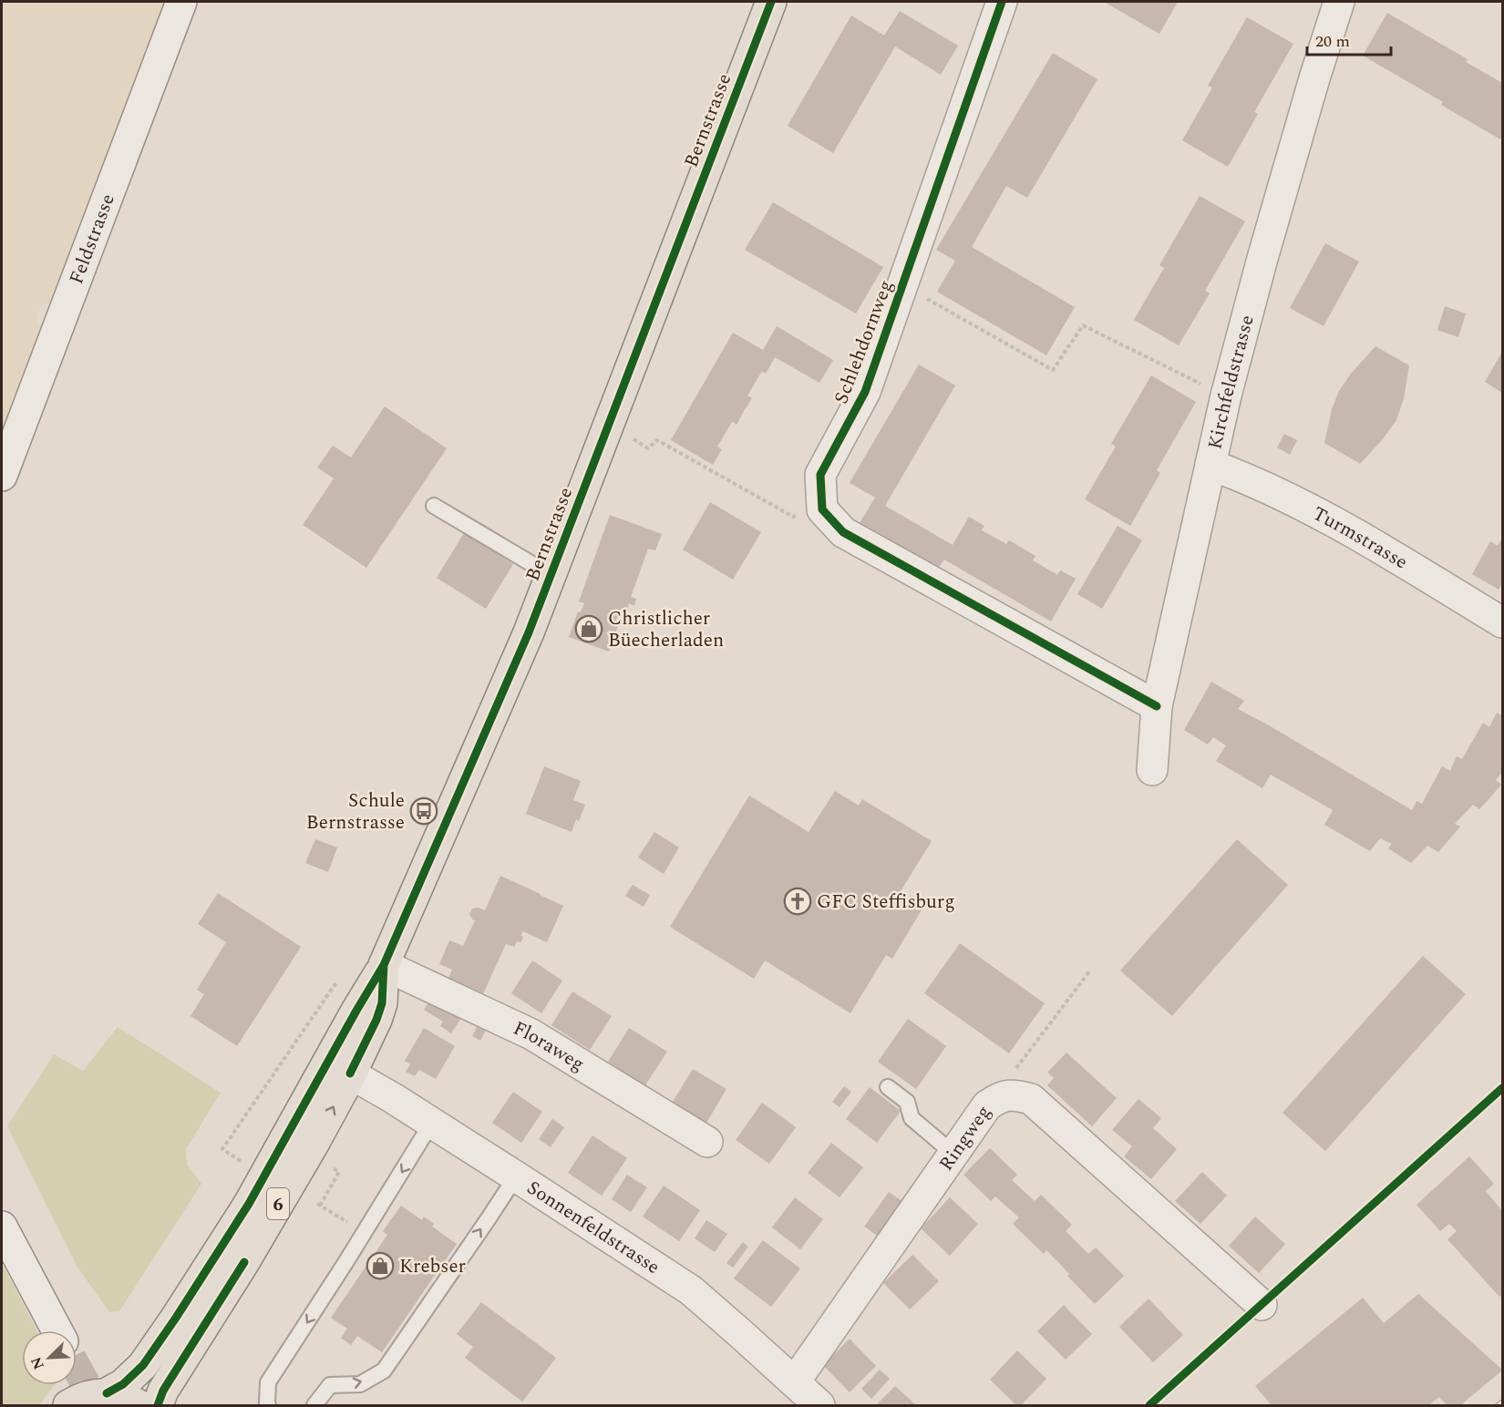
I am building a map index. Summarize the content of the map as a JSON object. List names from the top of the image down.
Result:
{
  "streets": {
    "main road": ["Bernstrasse", "6"],
    "street": [
      "Feldstrasse",
      "Schlehdornweg",
      "Kirchfeldstrasse",
      "Turmstrasse",
      "Floraweg",
      "Ringweg",
      "Sonnenfeldstrasse"
    ]
  },
  "crossings": [
    ["Bernstrasse", "Floraweg"],
    ["Bernstrasse", "6"],
    ["Bernstrasse", "Sonnenfeldstrasse"],
    ["Kirchfeldstrasse", "Turmstrasse"],
    ["Floraweg", "6"],
    ["Ringweg", "Sonnenfeldstrasse"]
  ],
  "places": {
    "shop": ["Christlicher Büecherladen", "Krebser"],
    "bus stop": ["Schule Bernstrasse"],
    "church": ["GFC Steffisburg"]
  },
  "scale_bar": "20 m",
  "north": "bottom left"
}
